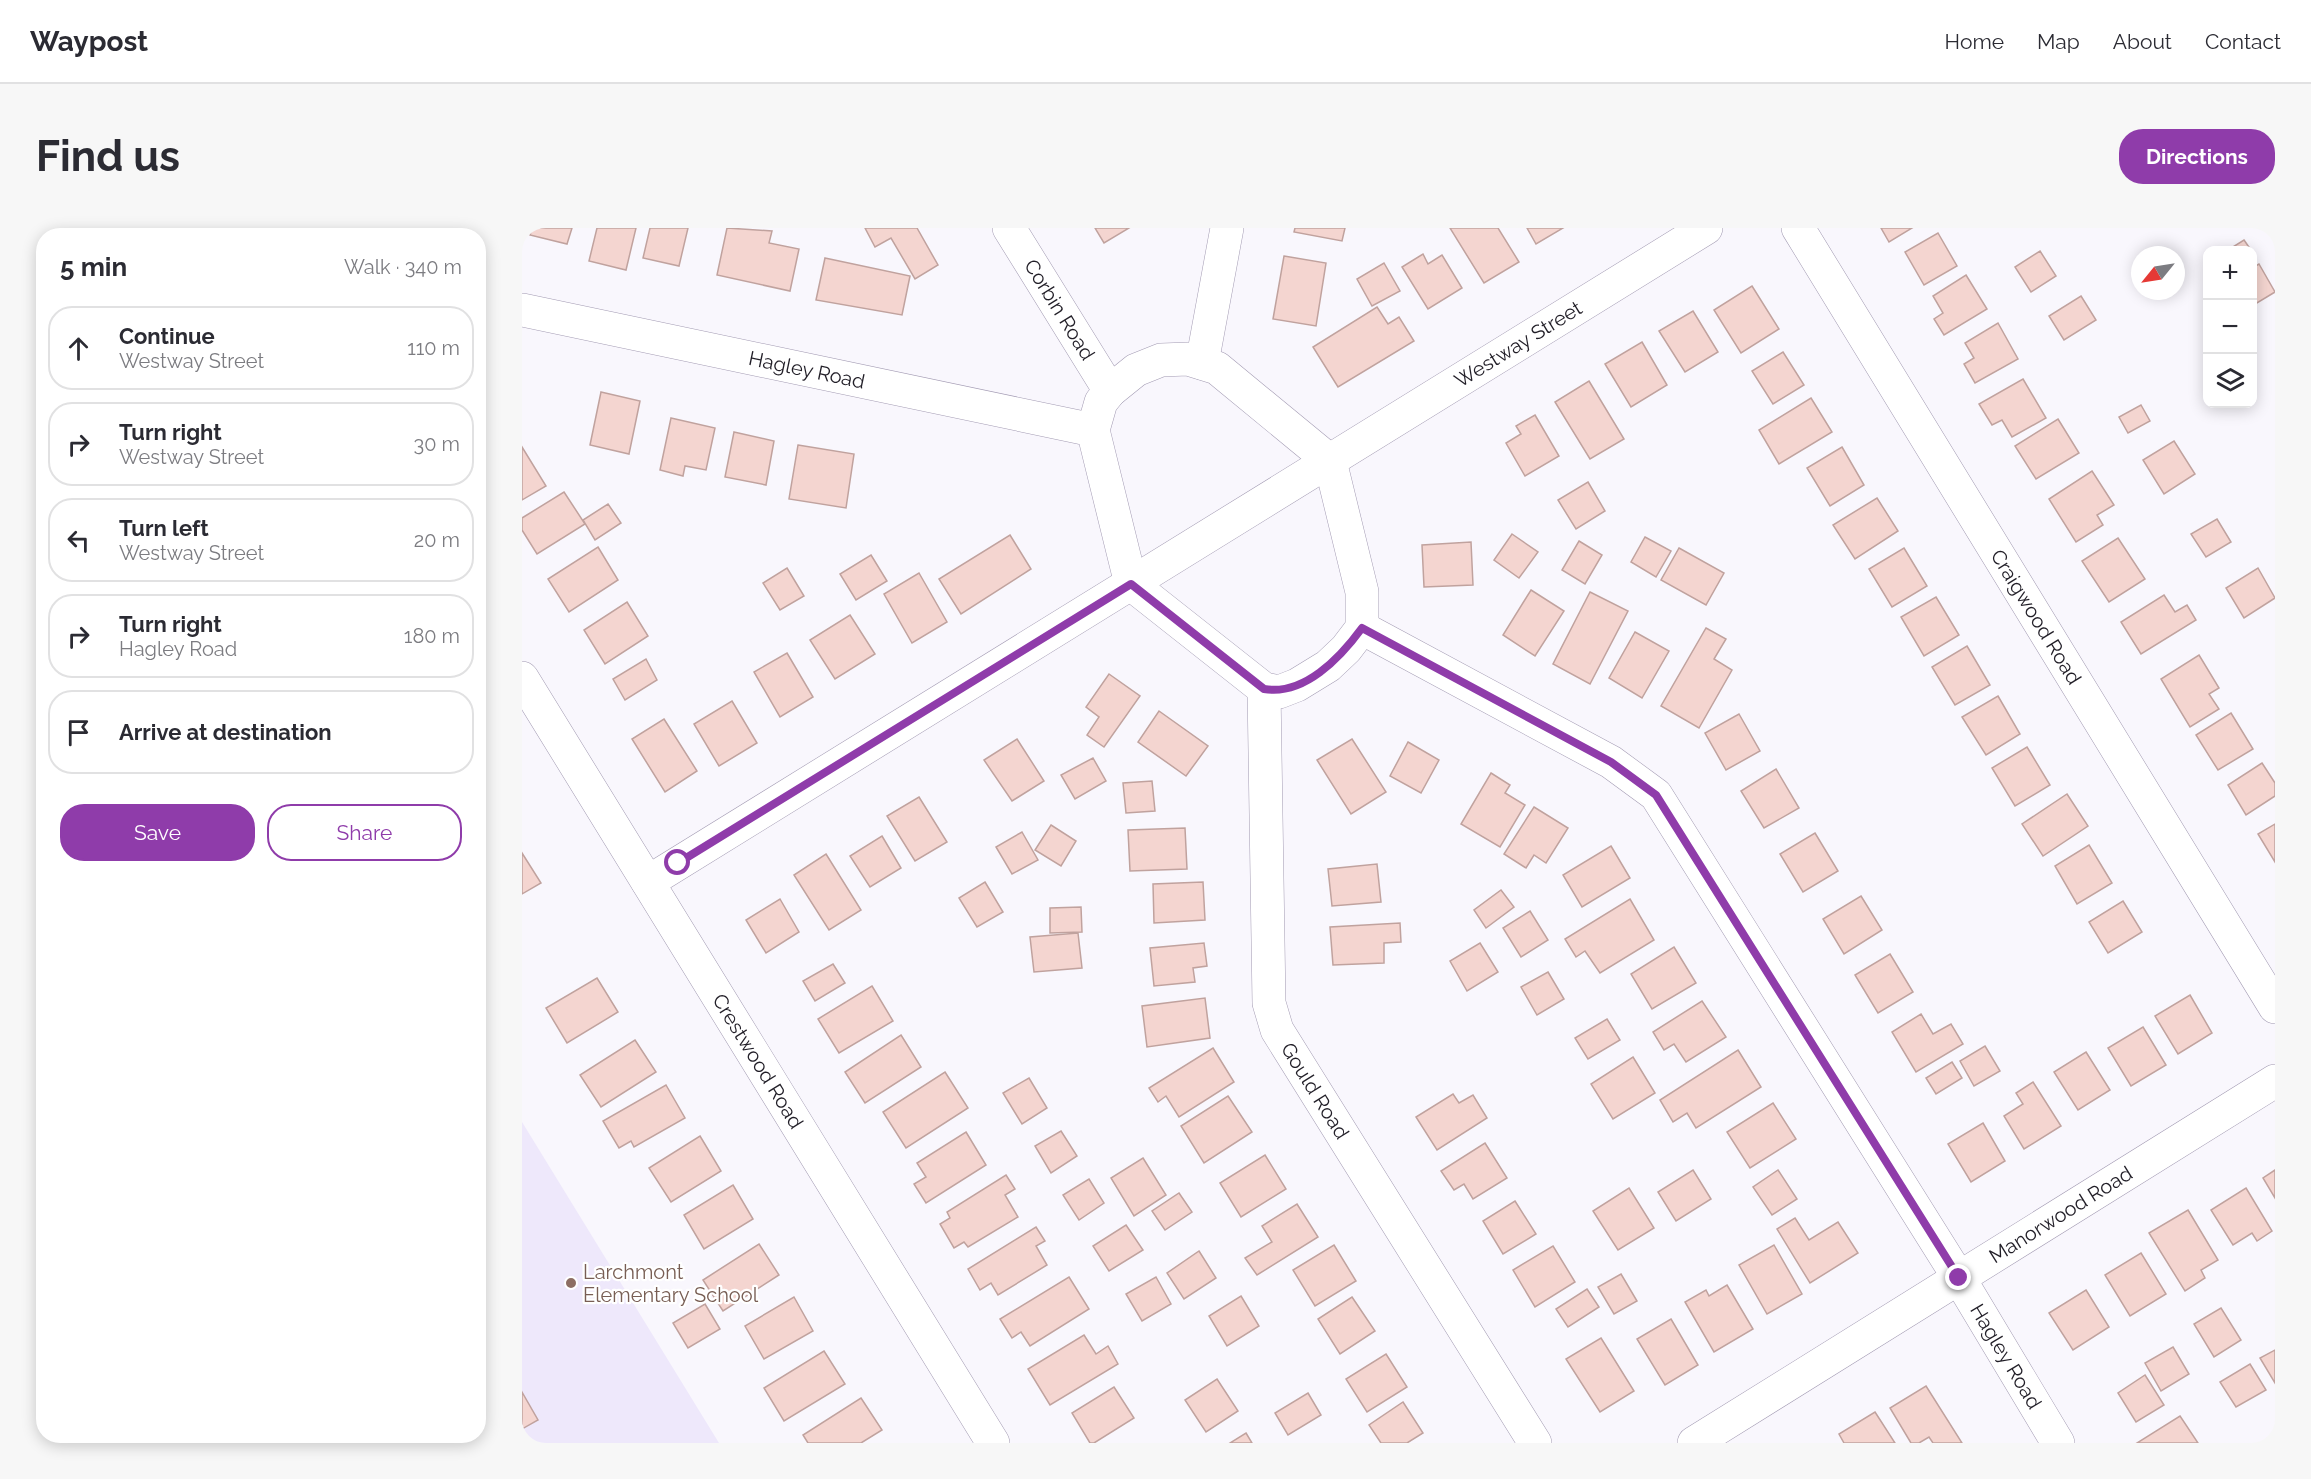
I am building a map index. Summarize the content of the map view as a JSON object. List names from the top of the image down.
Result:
{
  "streets": {
    "street": [
      "Corbin Road",
      "Westway Street",
      "Hagley Road",
      "Craigwood Road",
      "Crestwood Road",
      "Gould Road",
      "Manorwood Road"
    ]
  },
  "crossings": [
    ["Westway Street", "Crestwood Road"],
    ["Hagley Road", "Manorwood Road"]
  ],
  "places": ["Larchmont Elementary School"],
  "north": "bottom left",
  "page": {
    "header": "Waypost",
    "nav": [
      "Home",
      "Map",
      "About",
      "Contact"
    ],
    "buttons": [
      "Directions",
      ["Save", "Share"]
    ],
    "title": "Find us",
    "heading": ["5 min", "Walk · 340 m"],
    "map_buttons": ["+", "−"],
    "list": [
      ["Continue", "Westway Street", "110 m"],
      ["Turn right", "Westway Street", "30 m"],
      ["Turn left", "Westway Street", "20 m"],
      ["Turn right", "Hagley Road", "180 m"],
      "Arrive at destination"
    ]
  }
}
